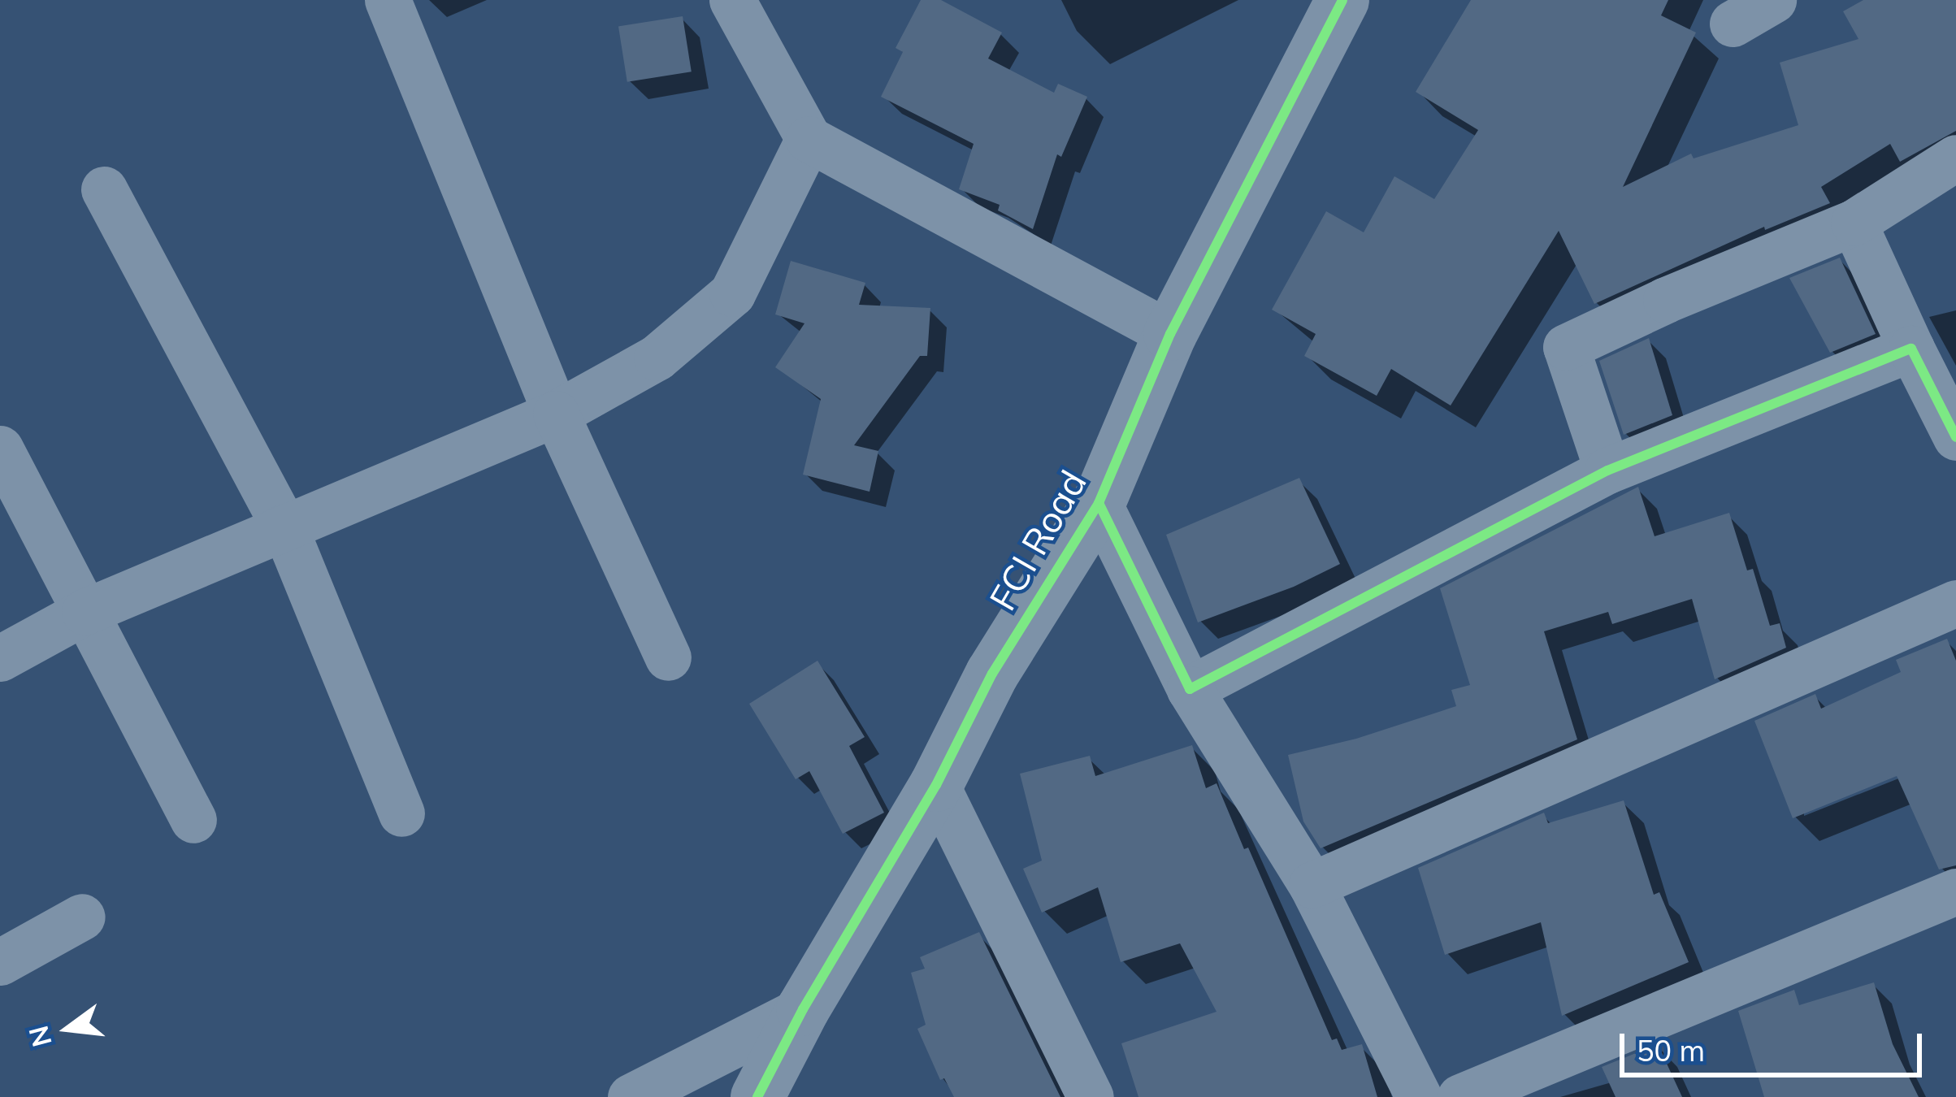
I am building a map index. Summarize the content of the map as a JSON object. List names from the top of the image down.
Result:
{
  "streets": {
    "street": ["FCI Road"]
  },
  "scale_bar": "50 m",
  "north": "left"
}
